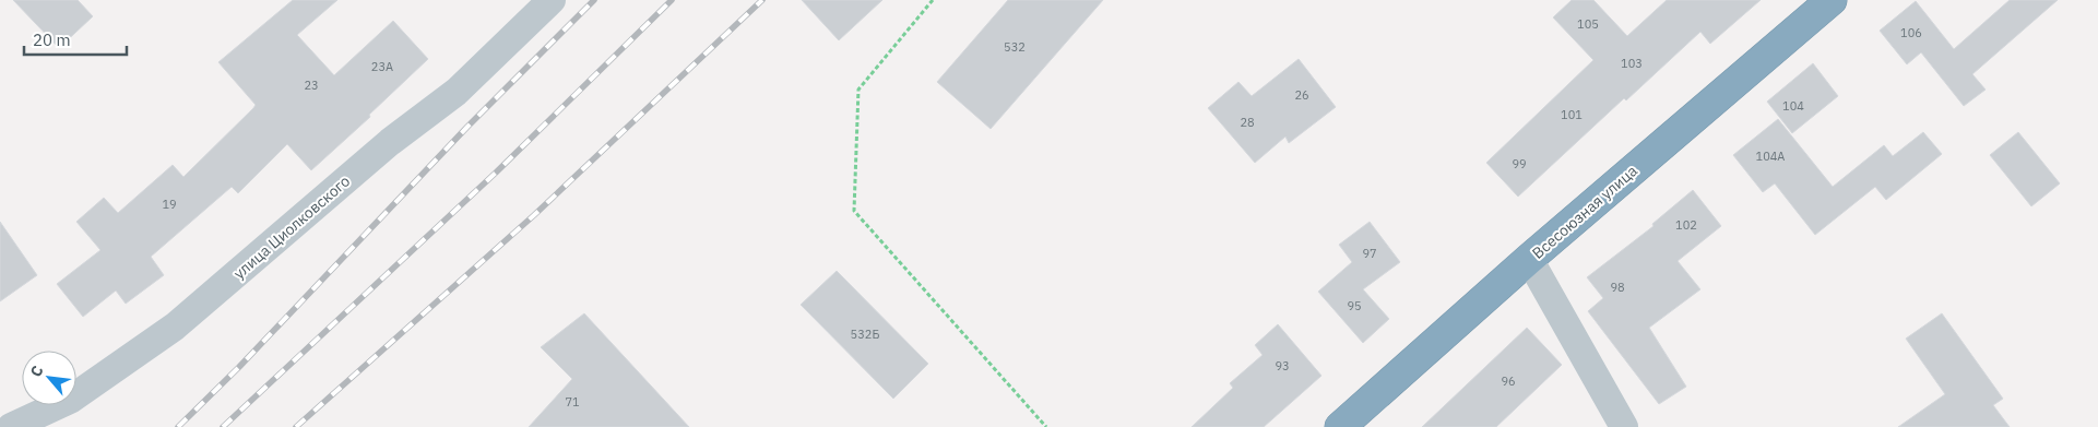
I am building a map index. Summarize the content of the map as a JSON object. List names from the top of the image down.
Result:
{
  "streets": {
    "highway": ["Всесоюзная улица"],
    "street": ["улица Циолковского"]
  },
  "house_numbers": [
    "105",
    "106",
    "532",
    "103",
    "23А",
    "23",
    "26",
    "104",
    "101",
    "28",
    "104А",
    "99",
    "19",
    "102",
    "97",
    "98",
    "95",
    "532Б",
    "93",
    "96",
    "71"
  ],
  "scale_bar": "20 m",
  "north": "top left"
}
